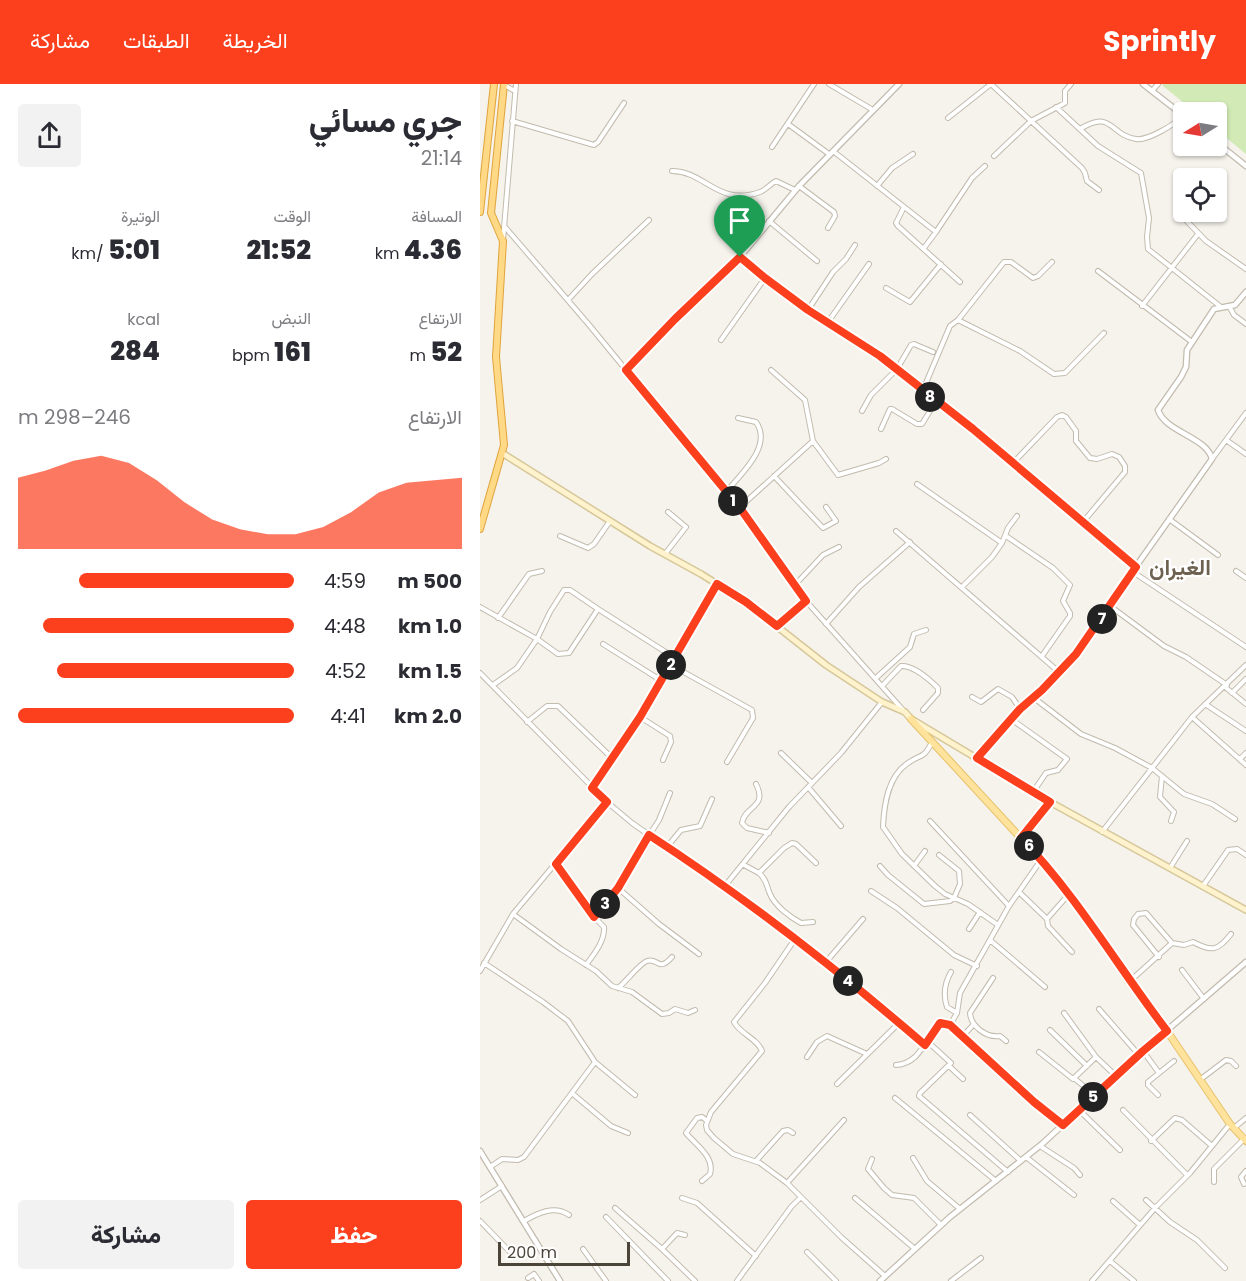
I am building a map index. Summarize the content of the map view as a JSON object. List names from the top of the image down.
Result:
{
  "districts": ["الغيران"],
  "scale_bar": "200 m",
  "north": "left",
  "page": {
    "header": "Sprintly",
    "nav": ["الخريطة", "الطبقات", "مشاركة"],
    "heading": ["جري مسائي", "21:14"],
    "stats": [
      ["المسافة", "4.36 km"],
      ["الوقت", "21:52"],
      ["الوتيرة", "5:01 /km"],
      ["الارتفاع", "52 m"],
      ["النبض", "161 bpm"],
      ["kcal", "284"]
    ],
    "pins": [
      "8",
      "1",
      "7",
      "2",
      "6",
      "3",
      "4",
      "5"
    ],
    "chart": ["الارتفاع", "246–298 m"],
    "list": [
      {
        "name": "500 m",
        "note": "4:59"
      },
      {
        "name": "1.0 km",
        "note": "4:48"
      },
      {
        "name": "1.5 km",
        "note": "4:52"
      },
      {
        "name": "2.0 km",
        "note": "4:41"
      }
    ],
    "buttons": ["حفظ", "مشاركة"],
    "scale": "200 m"
  }
}
